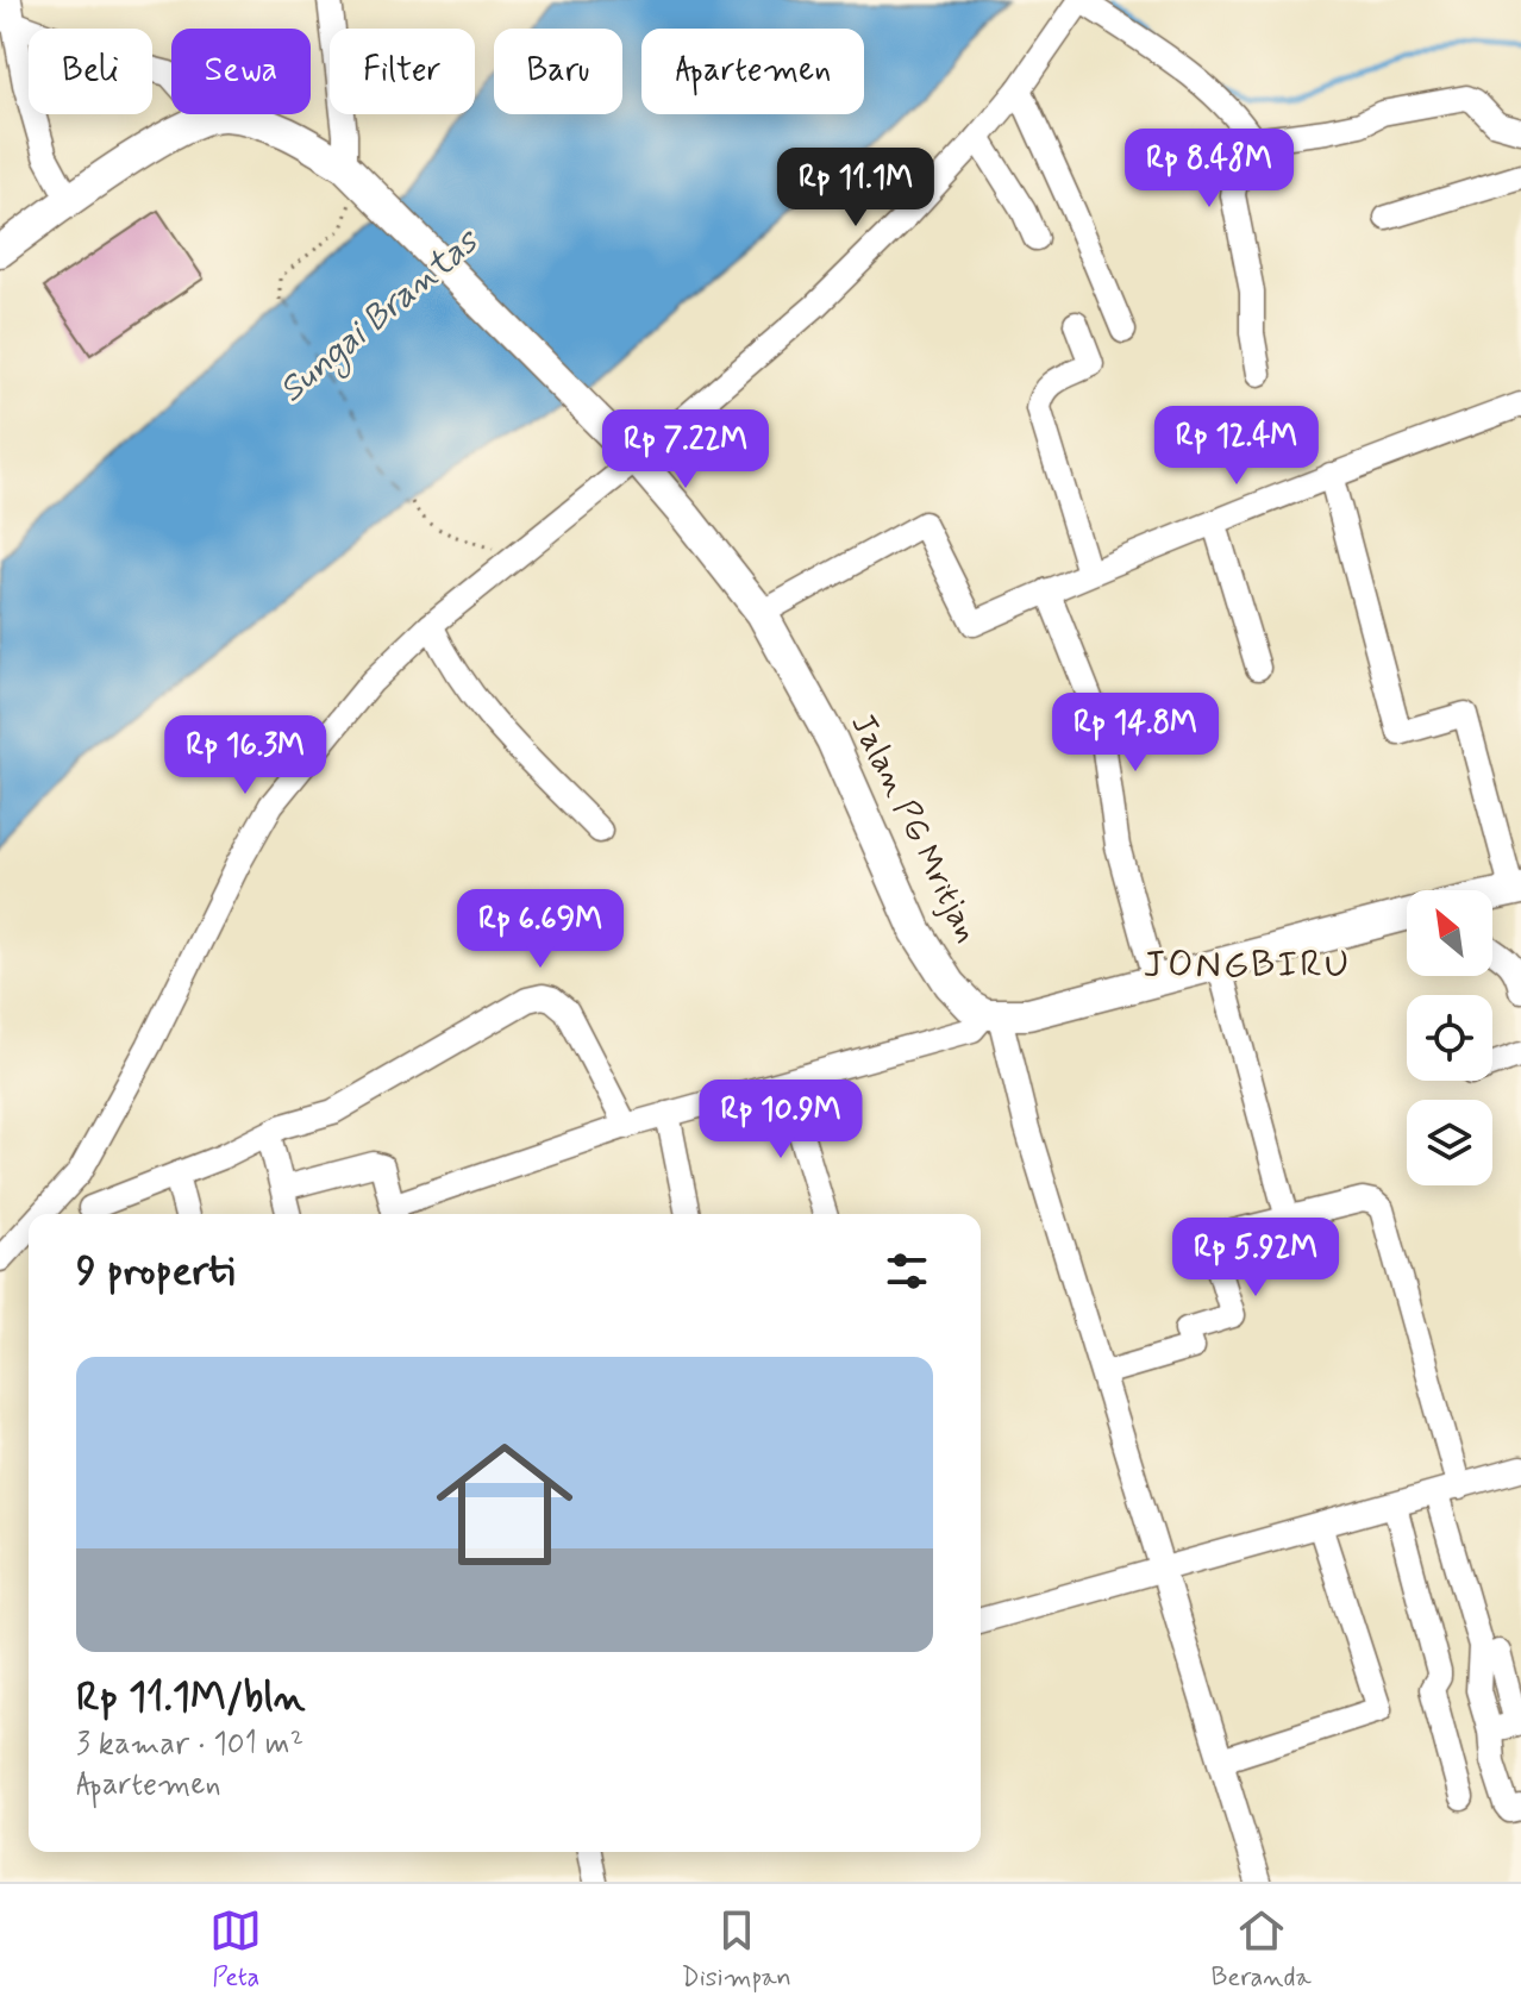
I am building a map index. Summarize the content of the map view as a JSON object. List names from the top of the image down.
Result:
{
  "streets": {
    "main road": ["Jalan PG Mritjan"]
  },
  "districts": ["JONGBIRU"],
  "water": ["Sungai Brantas"],
  "north": "top left",
  "page": {
    "chip": [
      "Beli",
      "Sewa",
      "Filter",
      "Baru",
      "Apartemen"
    ],
    "price": [
      "Rp 8.48M",
      "Rp 11.1M",
      "Rp 12.4M",
      "Rp 7.22M",
      "Rp 14.8M",
      "Rp 16.3M",
      "Rp 6.69M",
      "Rp 10.9M",
      "Rp 5.92M"
    ],
    "heading": "9 properti",
    "list": [
      {
        "name": "Rp 11.1M/bln",
        "note": "3 kamar · 101 m² · Apartemen"
      }
    ],
    "tabs": ["Peta", "Disimpan", "Beranda"]
  }
}
